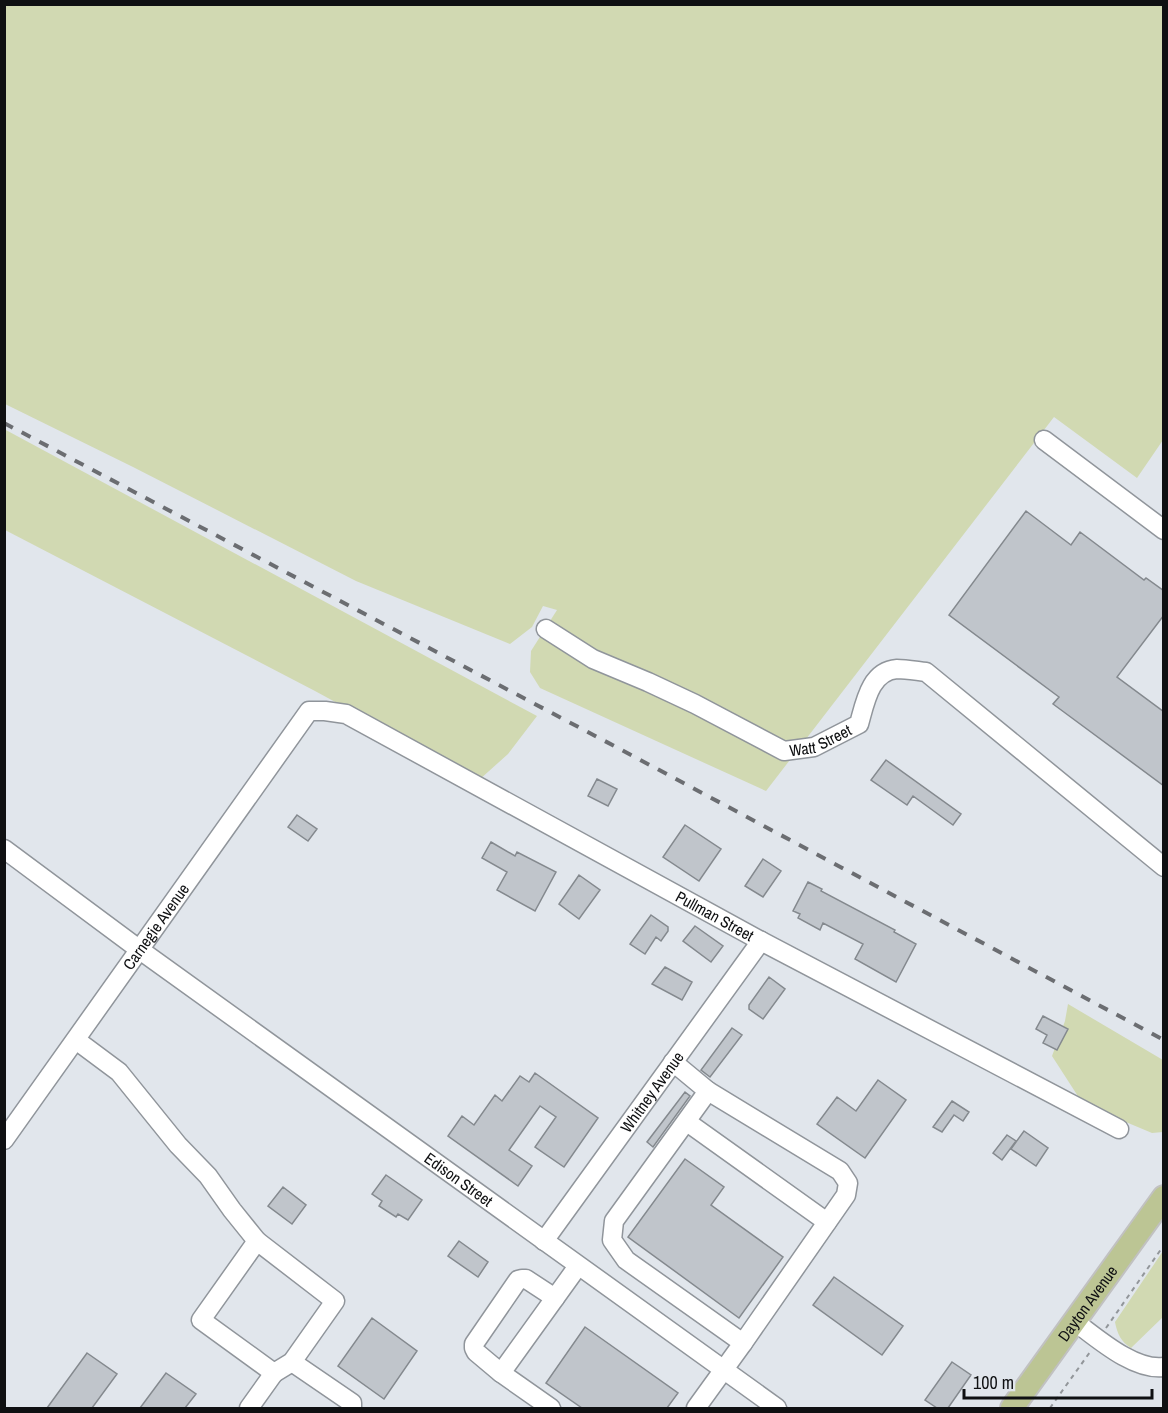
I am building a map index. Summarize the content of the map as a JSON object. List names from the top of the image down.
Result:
{
  "streets": {
    "main road": ["Dayton Avenue"],
    "street": [
      "Watt Street",
      "Pullman Street",
      "Carnegie Avenue",
      "Whitney Avenue",
      "Edison Street"
    ]
  },
  "crossings": [
    ["Pullman Street", "Carnegie Avenue"],
    ["Pullman Street", "Whitney Avenue"],
    ["Carnegie Avenue", "Edison Street"],
    ["Whitney Avenue", "Edison Street"]
  ],
  "scale_bar": "100 m"
}
